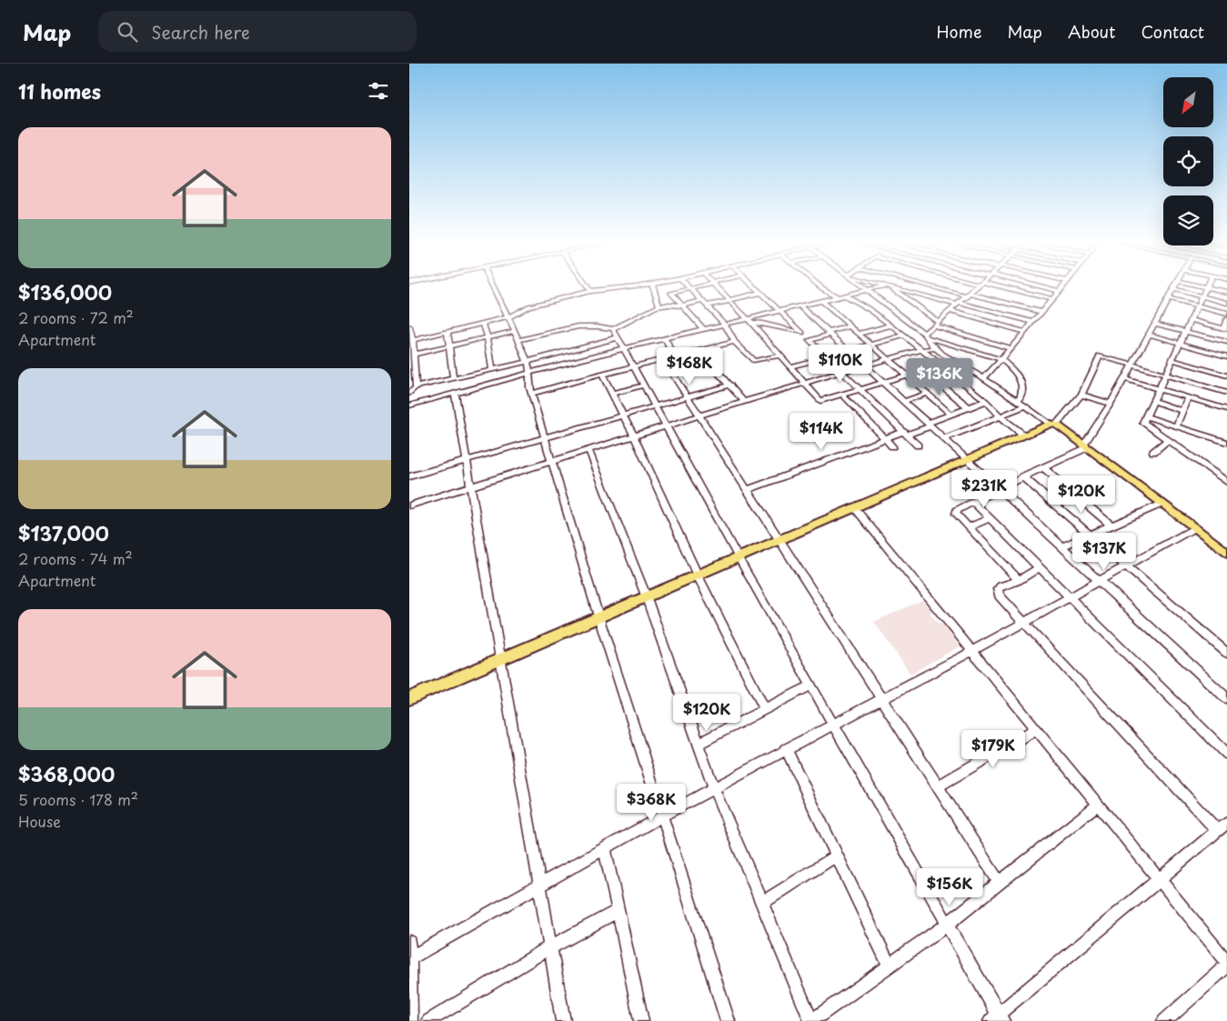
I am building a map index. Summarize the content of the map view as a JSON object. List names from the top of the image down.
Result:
{
  "north": "bottom left",
  "page": {
    "header": "Map",
    "search": "Search here",
    "nav": [
      "Home",
      "Map",
      "About",
      "Contact"
    ],
    "heading": "11 homes",
    "list": [
      {
        "name": "$136,000",
        "note": "2 rooms · 72 m² · Apartment"
      },
      {
        "name": "$137,000",
        "note": "2 rooms · 74 m² · Apartment"
      },
      {
        "name": "$368,000",
        "note": "5 rooms · 178 m² · House"
      }
    ],
    "price": [
      "$110K",
      "$168K",
      "$136K",
      "$114K",
      "$231K",
      "$120K",
      "$137K",
      "$120K",
      "$179K",
      "$368K",
      "$156K"
    ]
  }
}
